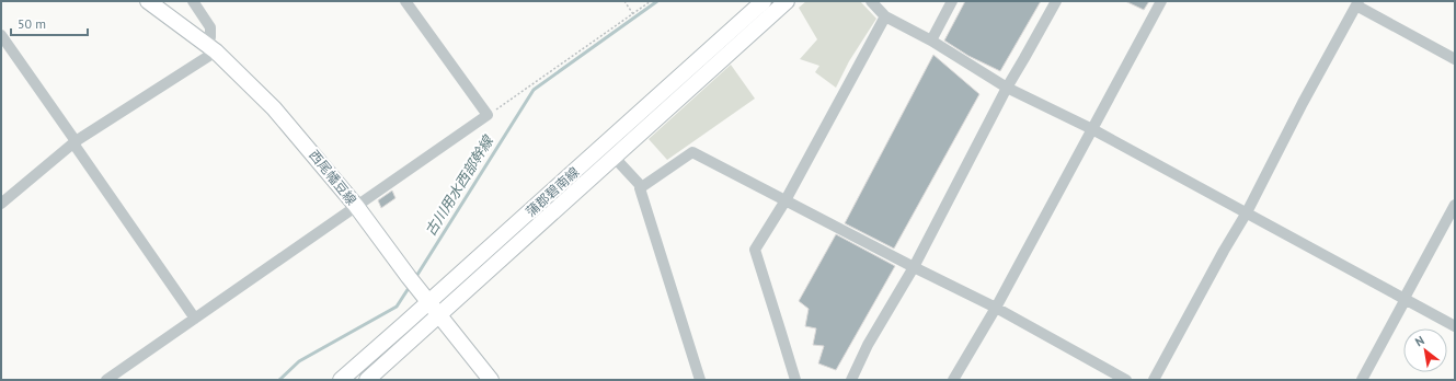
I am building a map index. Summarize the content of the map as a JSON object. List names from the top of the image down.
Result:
{
  "streets": {
    "main road": ["西尾幡豆線", "蒲郡碧南線"]
  },
  "crossings": [
    ["西尾幡豆線", "蒲郡碧南線"]
  ],
  "water": ["古川用水西部幹線"],
  "scale_bar": "50 m",
  "north": "top left"
}
